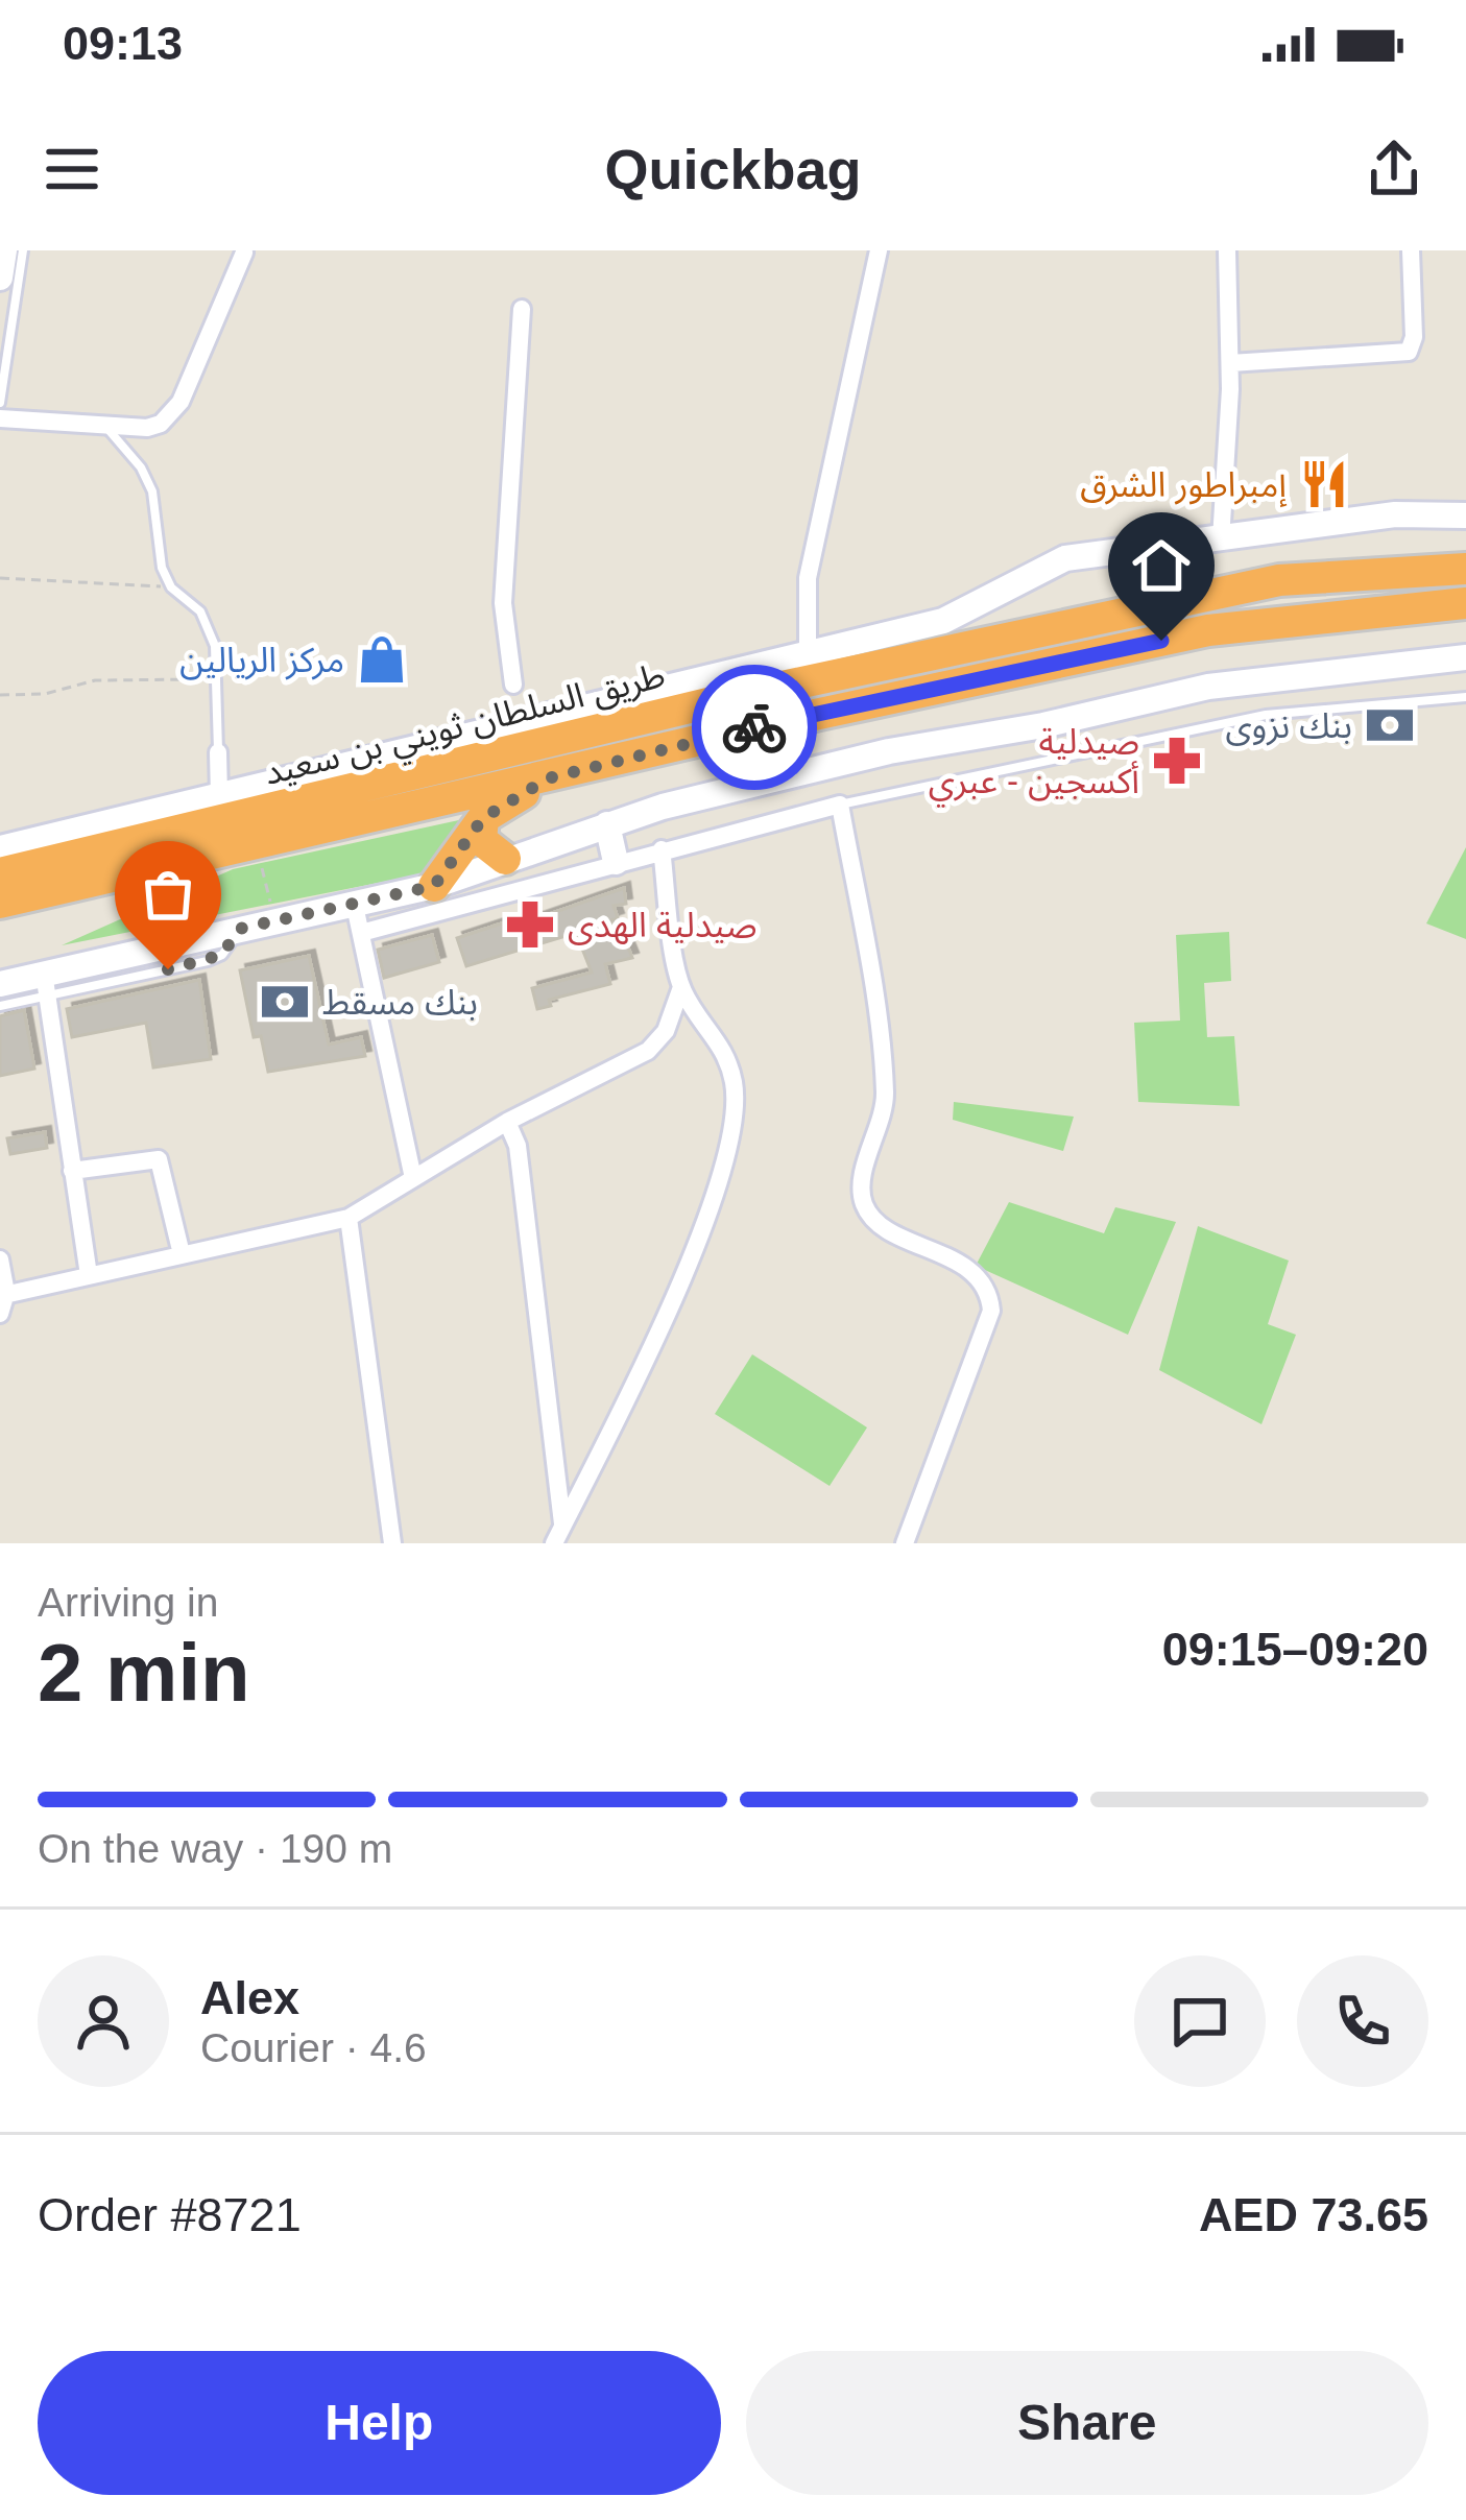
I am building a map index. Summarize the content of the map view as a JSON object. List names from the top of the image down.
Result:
{
  "streets": {
    "highway": ["طريق السلطان ثويني بن سعيد"]
  },
  "places": {
    "restaurant": ["إمبراطور الشرق"],
    "shop": ["مركز الريالين"],
    "bank": ["بنك نزوى", "بنك مسقط"],
    "pharmacy": ["صيدلية أكسجين - عبري", "صيدلية الهدى"]
  },
  "page": {
    "status": "09:13",
    "header": "Quickbag",
    "heading": ["2 min", "Arriving in", "09:15–09:20"],
    "panel": [
      "Alex",
      "Courier · 4.6",
      "Order #8721",
      "AED 73.65"
    ],
    "bar": "On the way · 190 m",
    "buttons": ["Help", "Share"]
  }
}
